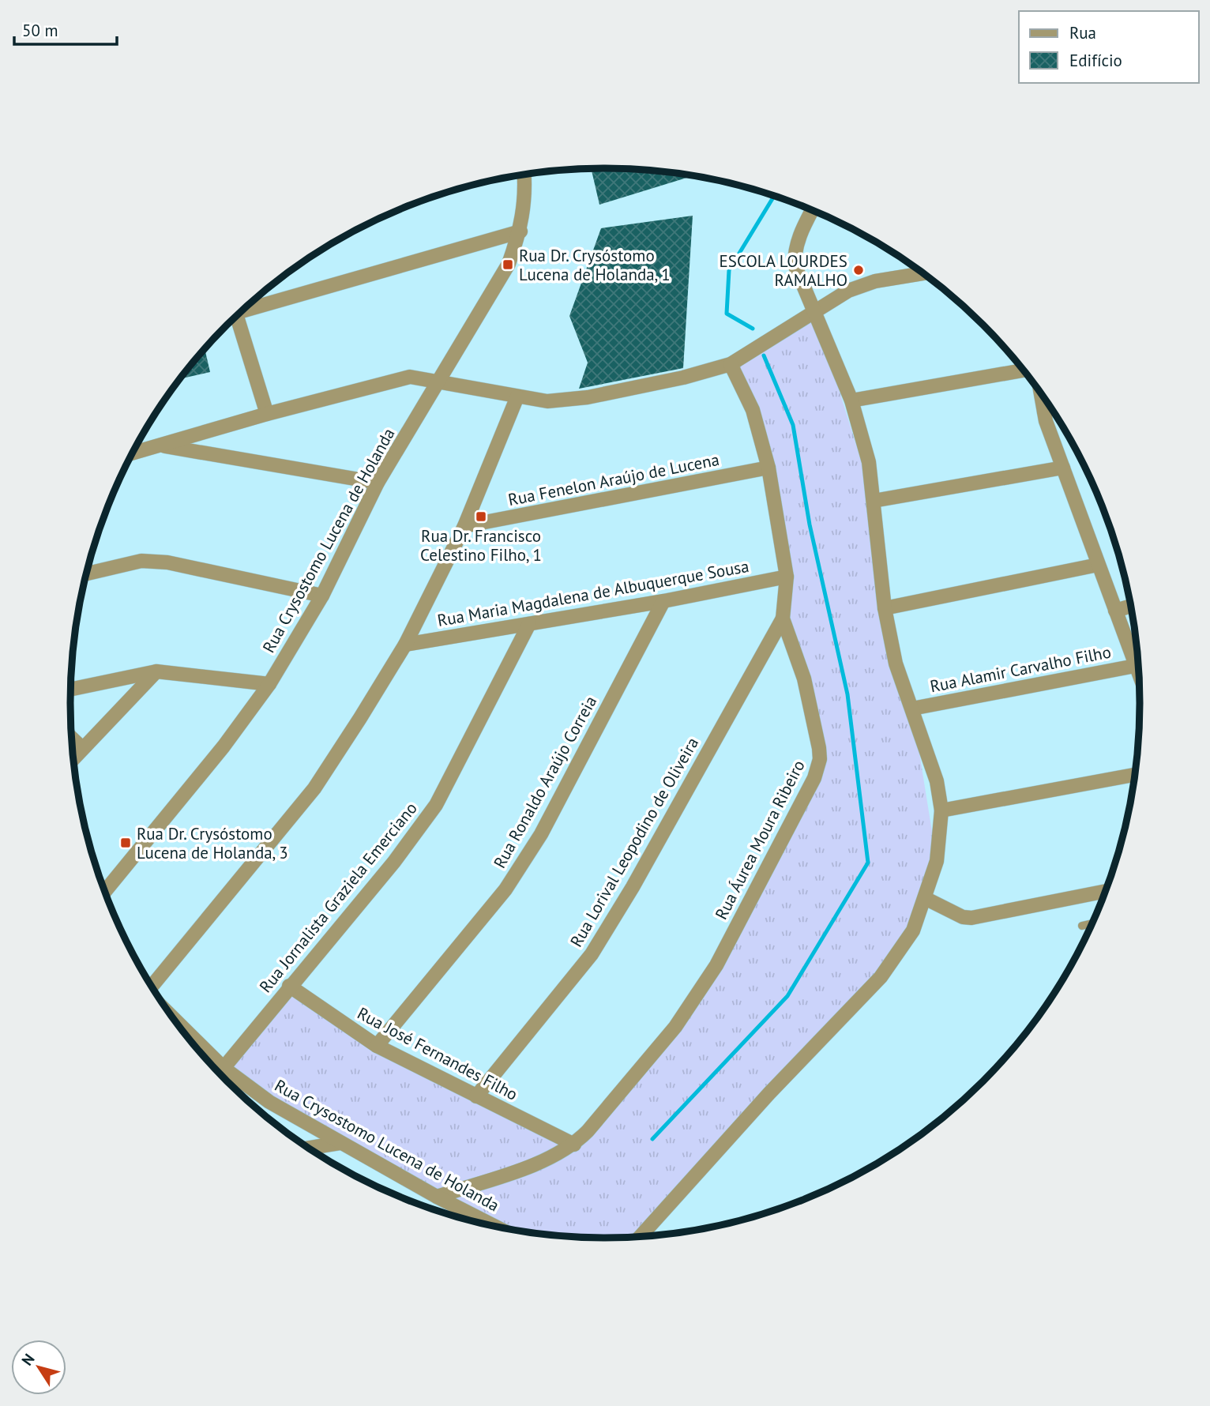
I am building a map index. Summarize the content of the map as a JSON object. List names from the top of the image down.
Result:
{
  "streets": {
    "street": [
      "Rua Fenelon Araújo de Lucena",
      "Rua Crysostomo Lucena de Holanda",
      "Rua Maria Magdalena de Albuquerque Sousa",
      "Rua Alamir Carvalho Filho",
      "Rua Ronaldo Araújo Correia",
      "Rua Áurea Moura Ribeiro",
      "Rua Lorival Leopodino de Oliveira",
      "Rua Jornalista Graziela Emerciano",
      "Rua José Fernandes Filho"
    ]
  },
  "crossings": [
    ["Rua Fenelon Araújo de Lucena", "Rua Áurea Moura Ribeiro"],
    ["Rua Crysostomo Lucena de Holanda", "Rua Áurea Moura Ribeiro"],
    ["Rua Crysostomo Lucena de Holanda", "Rua Jornalista Graziela Emerciano"],
    ["Rua Maria Magdalena de Albuquerque Sousa", "Rua Ronaldo Araújo Correia"],
    ["Rua Maria Magdalena de Albuquerque Sousa", "Rua Áurea Moura Ribeiro"],
    ["Rua Maria Magdalena de Albuquerque Sousa", "Rua Jornalista Graziela Emerciano"],
    ["Rua Ronaldo Araújo Correia", "Rua José Fernandes Filho"],
    ["Rua Áurea Moura Ribeiro", "Rua Lorival Leopodino de Oliveira"],
    ["Rua Áurea Moura Ribeiro", "Rua José Fernandes Filho"],
    ["Rua Lorival Leopodino de Oliveira", "Rua José Fernandes Filho"],
    ["Rua Jornalista Graziela Emerciano", "Rua José Fernandes Filho"]
  ],
  "places": {
    "transit": ["Rua Dr. Crysóstomo Lucena de Holanda, 1", "Rua Dr. Francisco Celestino Filho, 1", "Rua Dr. Crysóstomo Lucena de Holanda, 3"],
    "other": ["ESCOLA LOURDES RAMALHO"]
  },
  "legend": ["Rua", "Edifício"],
  "scale_bar": "50 m",
  "north": "top left"
}
